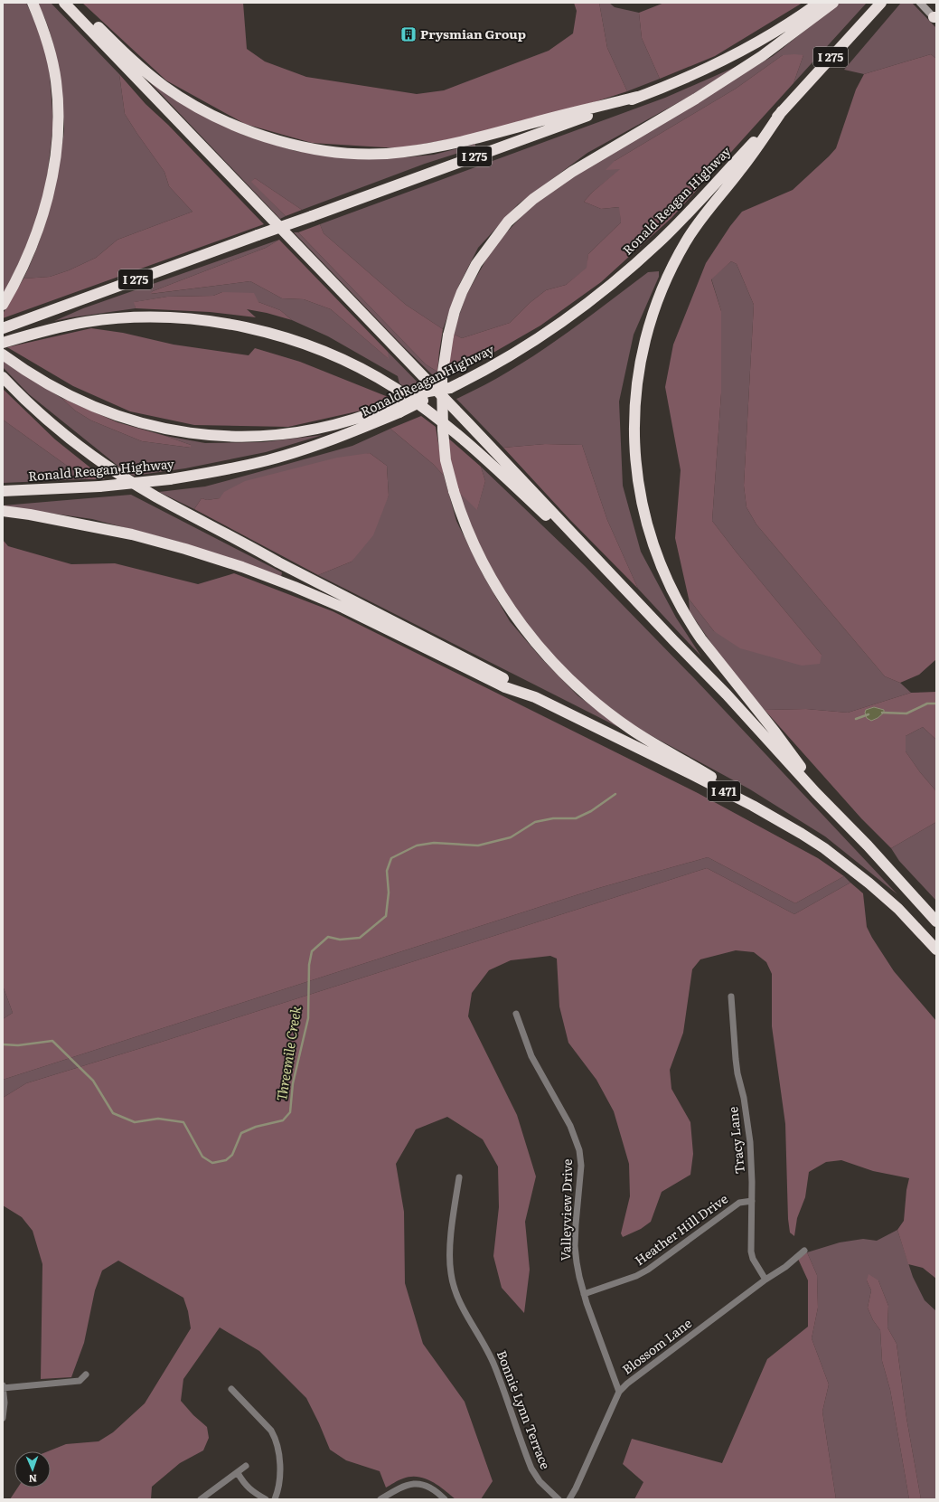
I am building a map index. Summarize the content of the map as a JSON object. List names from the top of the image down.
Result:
{
  "streets": {
    "highway": ["I 275", "Ronald Reagan Highway", "I 471"],
    "street": [
      "Tracy Lane",
      "Valleyview Drive",
      "Heather Hill Drive",
      "Blossom Lane",
      "Bonnie Lynn Terrace"
    ]
  },
  "crossings": [
    ["Tracy Lane", "Heather Hill Drive"],
    ["Tracy Lane", "Blossom Lane"],
    ["Valleyview Drive", "Heather Hill Drive"],
    ["Valleyview Drive", "Blossom Lane"]
  ],
  "water": ["Threemile Creek"],
  "places": {
    "building": ["Prysmian Group"]
  },
  "north": "bottom"
}
